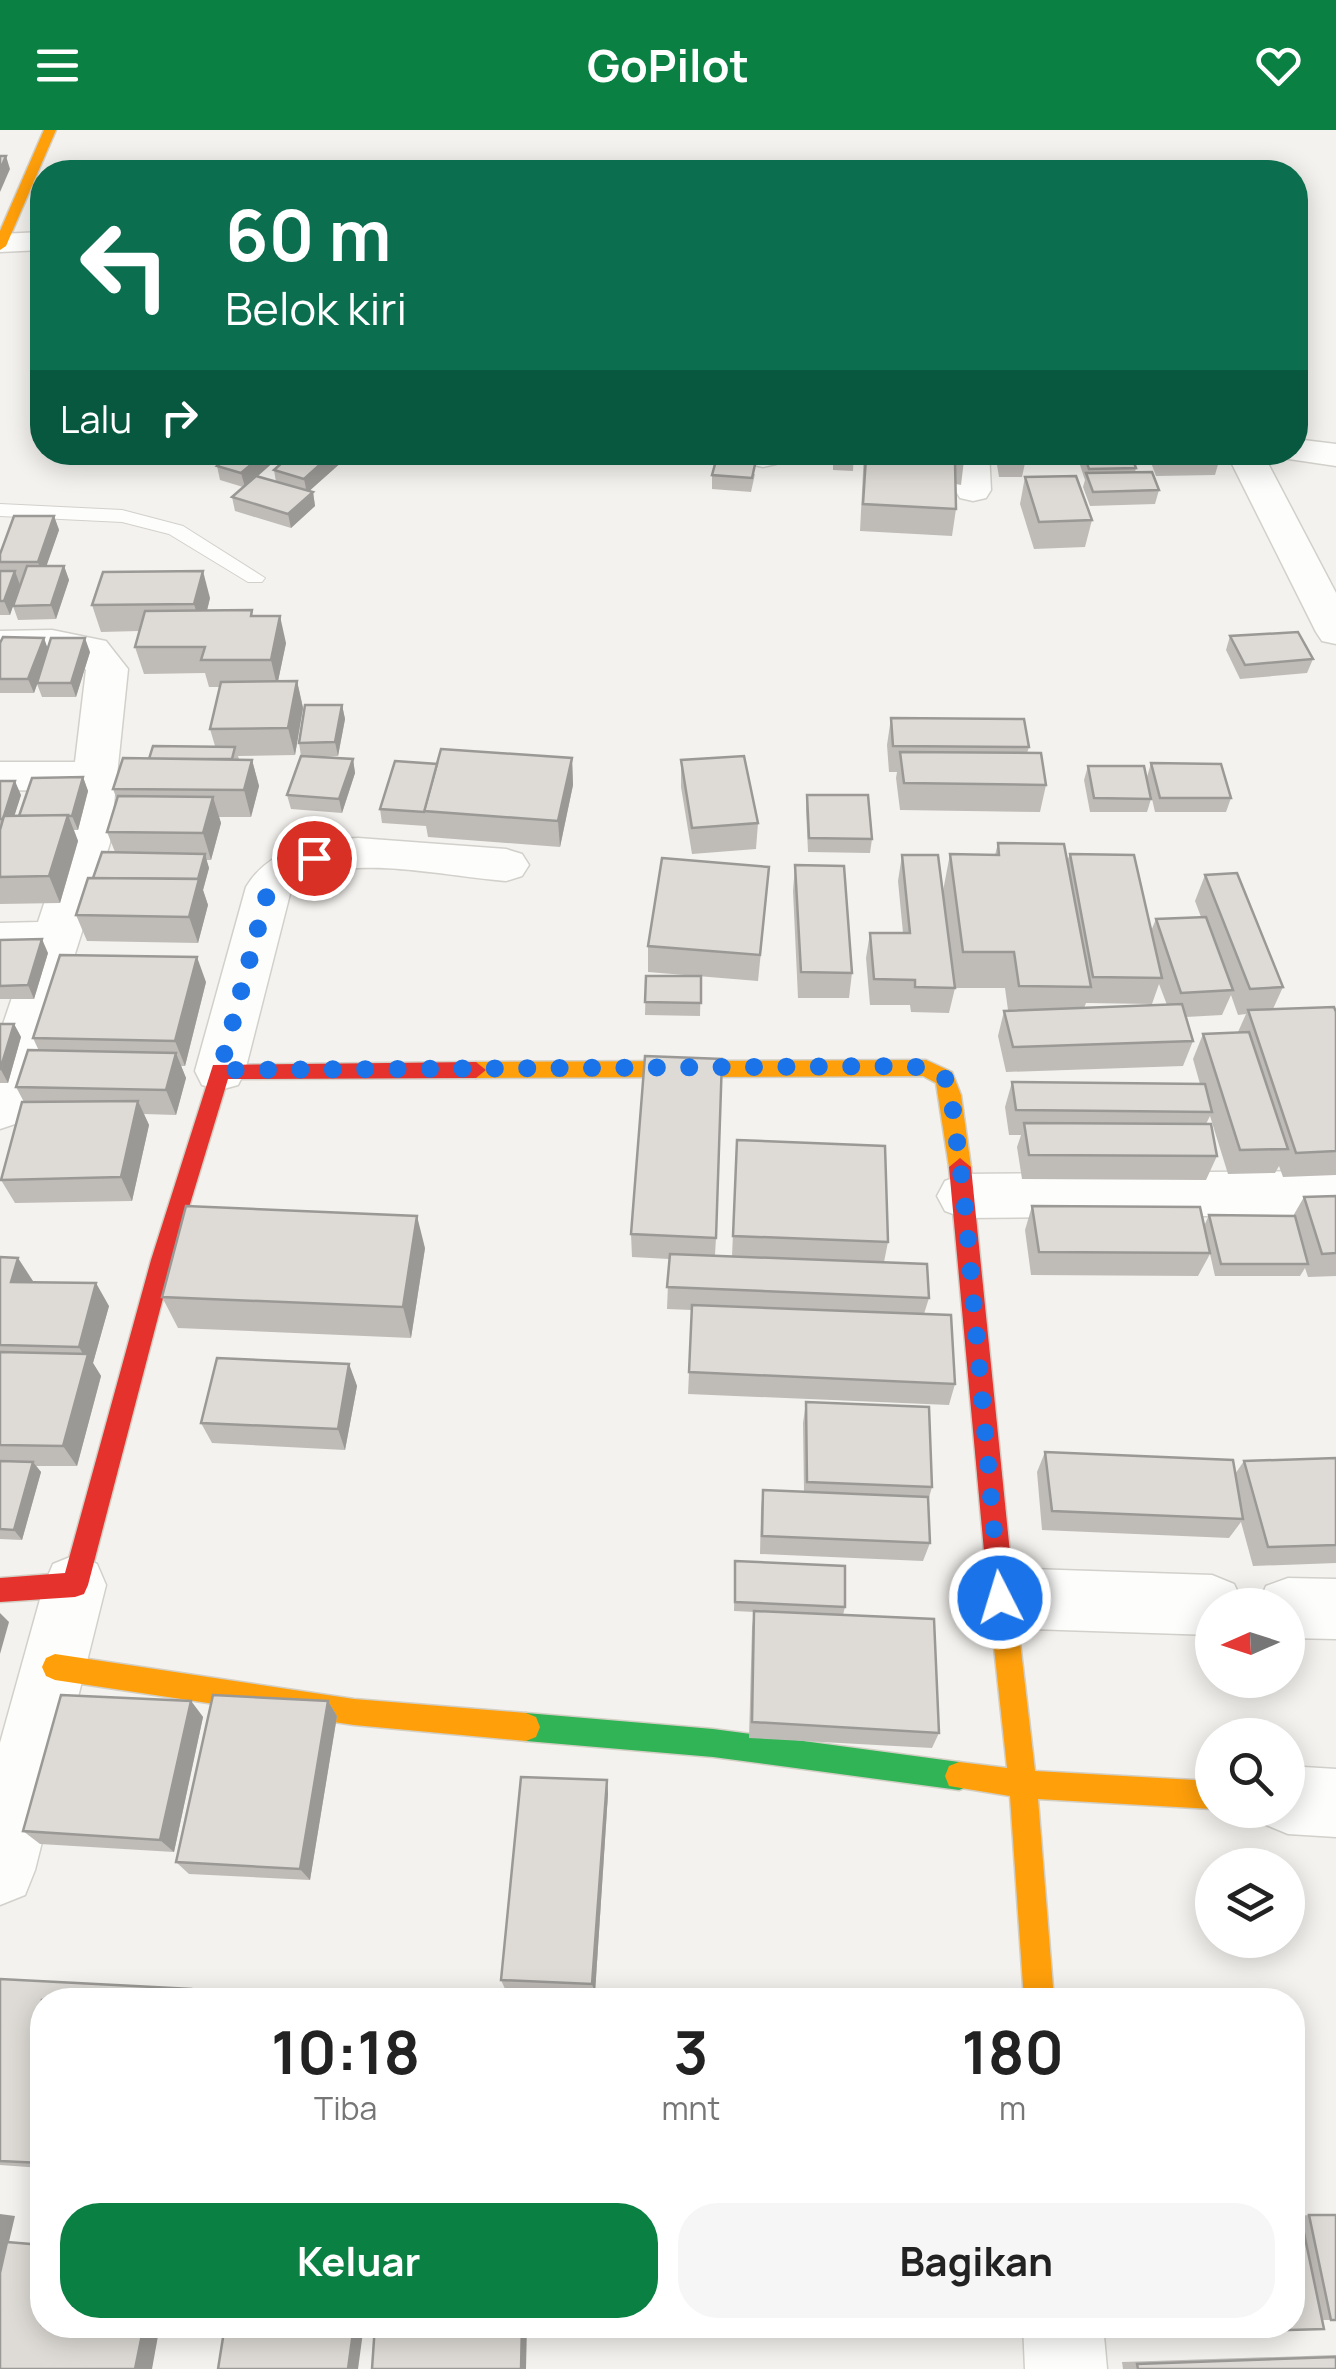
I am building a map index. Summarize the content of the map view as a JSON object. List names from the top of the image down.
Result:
{
  "north": "left",
  "page": {
    "header": "GoPilot",
    "turn": ["60 m", "Belok kiri"],
    "then": "Lalu",
    "eta": [
      "10:18",
      "Tiba",
      "3",
      "mnt",
      "180",
      "m"
    ],
    "buttons": ["Keluar", "Bagikan"]
  }
}
